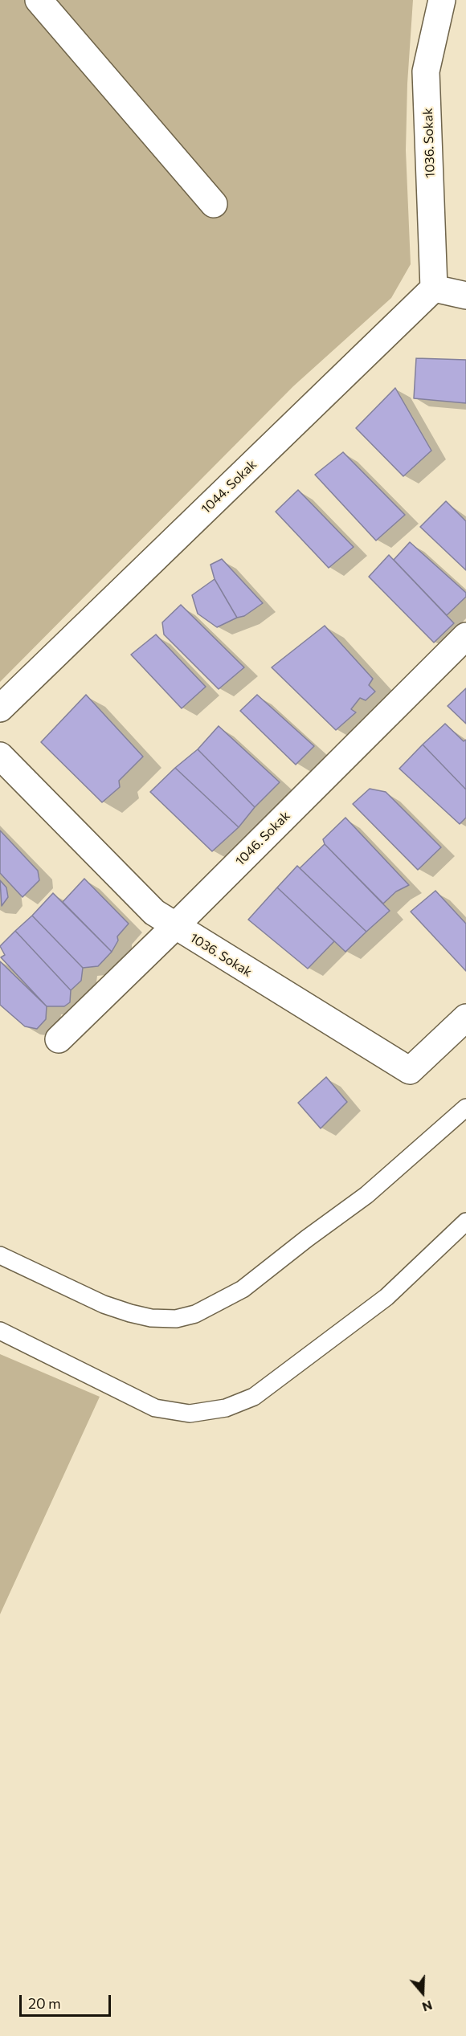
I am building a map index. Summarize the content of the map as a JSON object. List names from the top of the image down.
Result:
{
  "streets": {
    "street": ["1036. Sokak", "1044. Sokak", "1046. Sokak"]
  },
  "crossings": [
    ["1036. Sokak", "1044. Sokak"],
    ["1036. Sokak", "1046. Sokak"]
  ],
  "scale_bar": "20 m",
  "north": "bottom"
}
